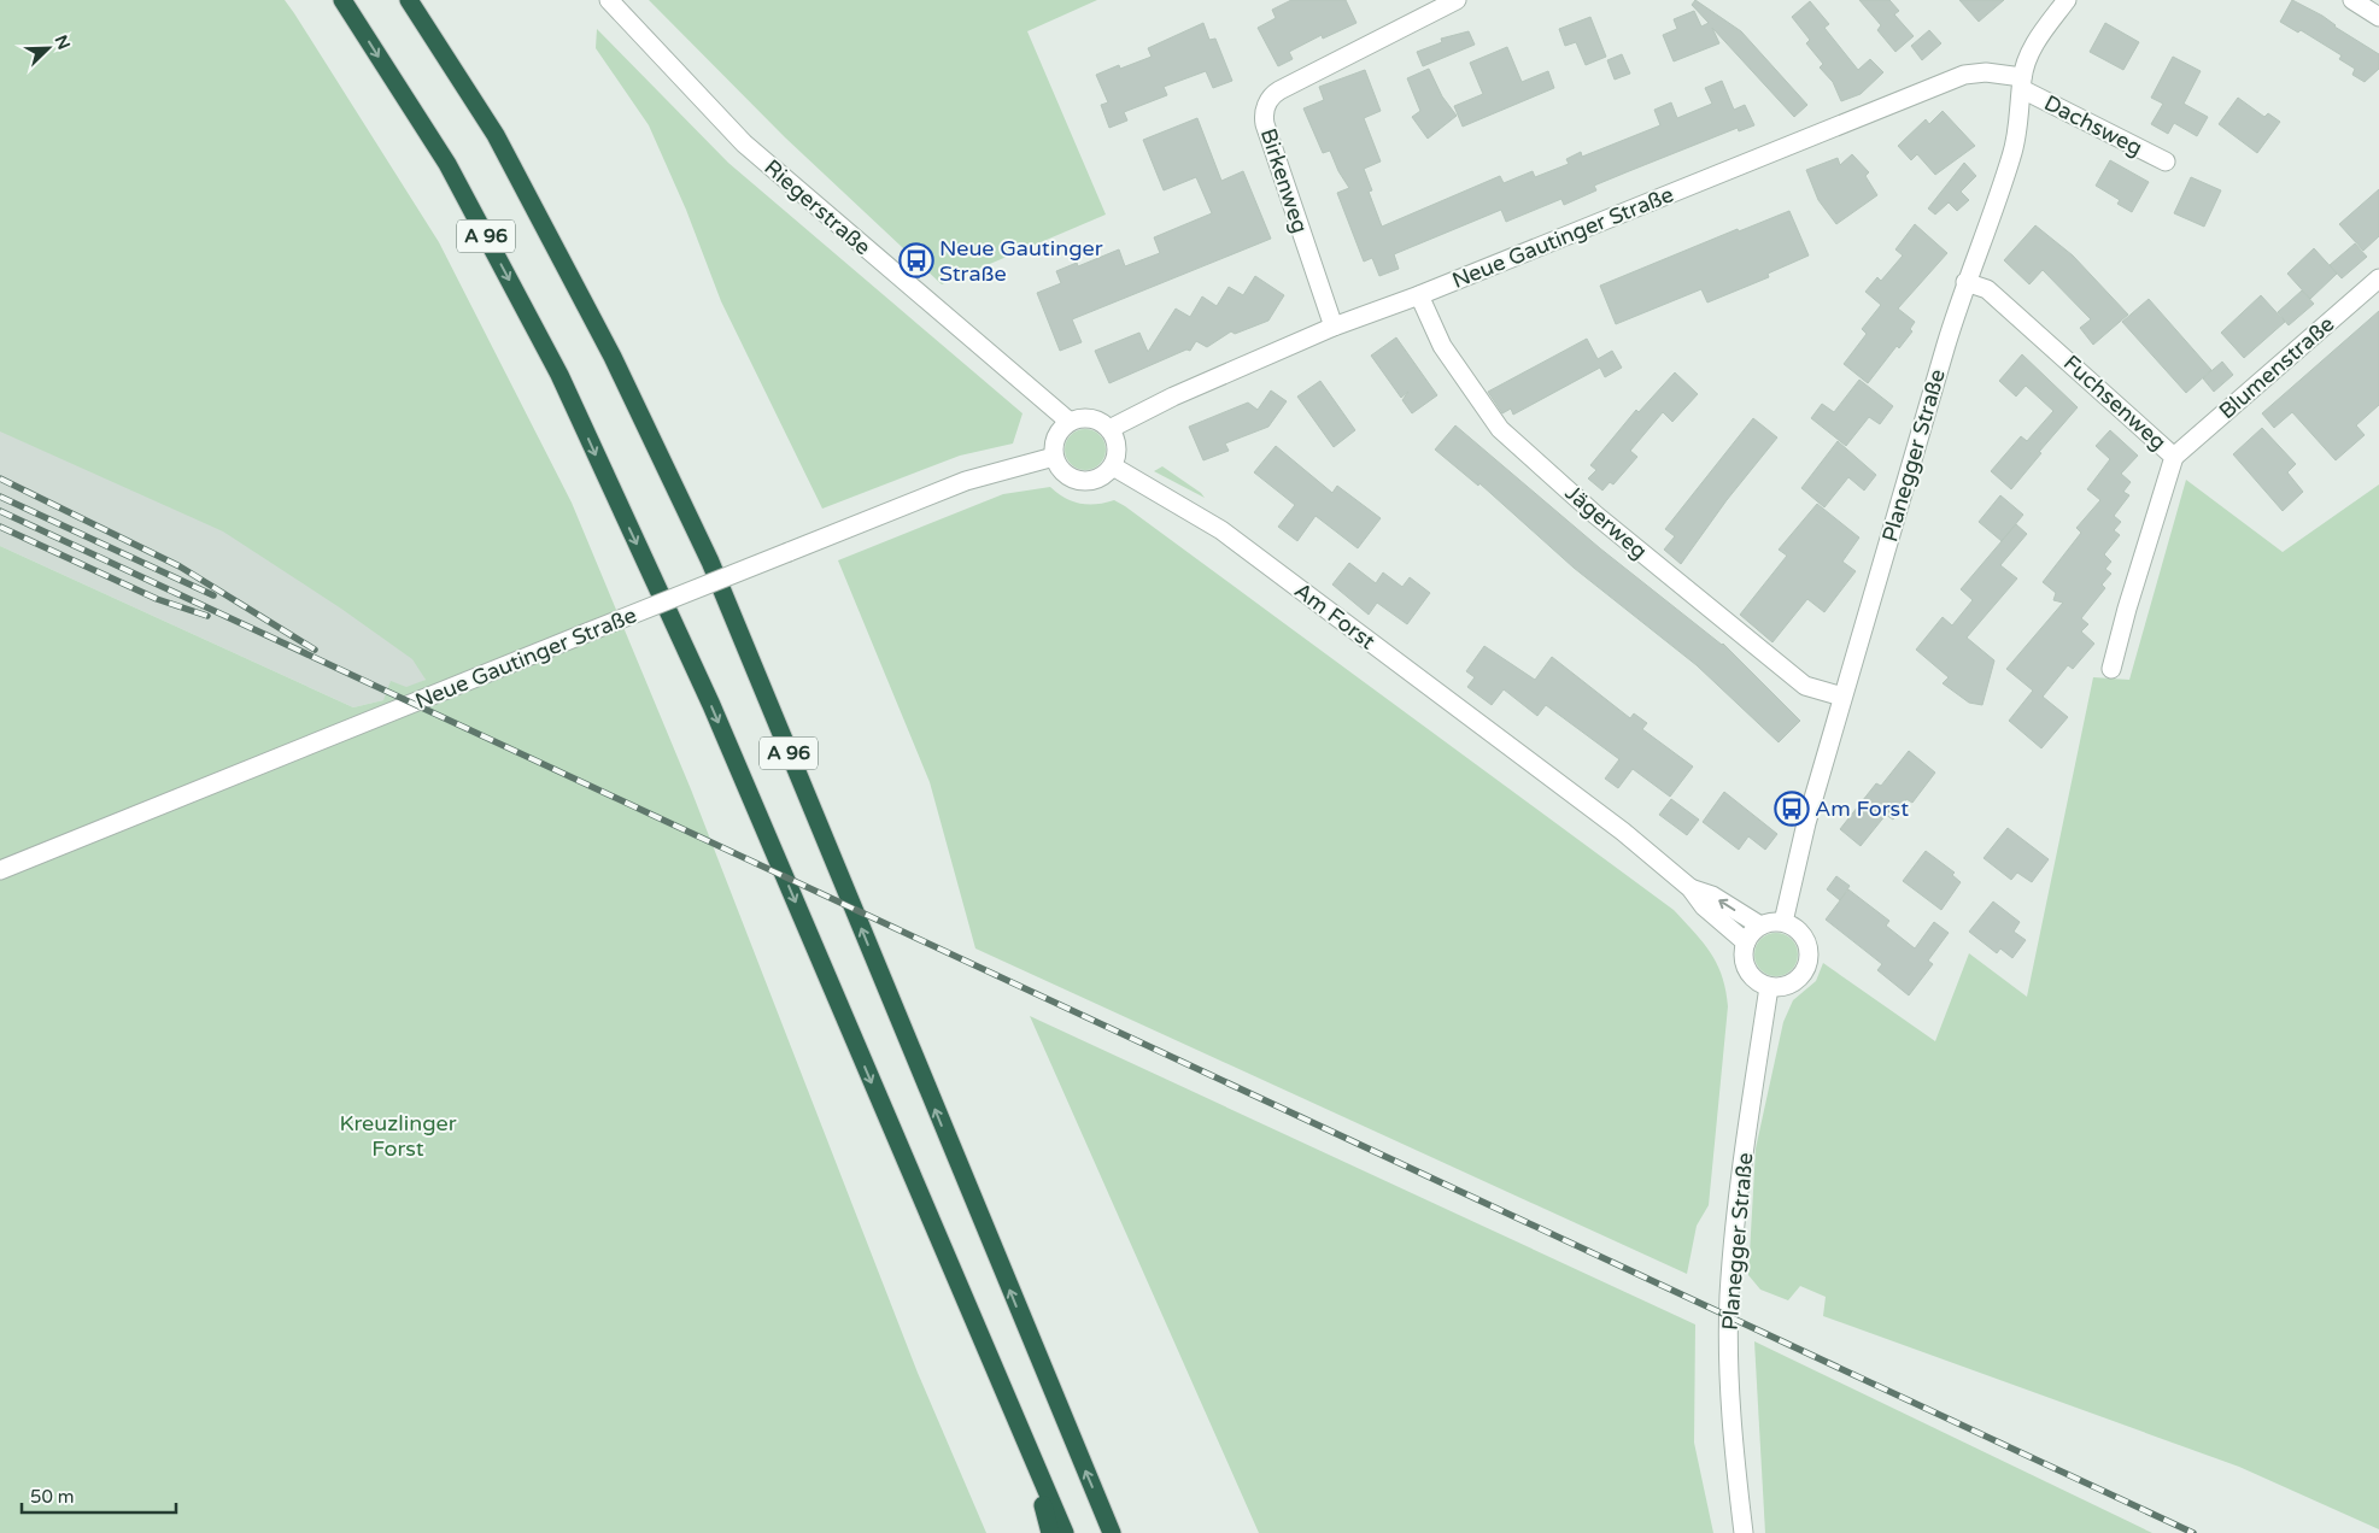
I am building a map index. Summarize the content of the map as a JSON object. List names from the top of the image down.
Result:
{
  "streets": {
    "highway": ["A 96"],
    "street": [
      "Dachsweg",
      "Birkenweg",
      "Riegerstraße",
      "Neue Gautinger Straße",
      "Blumenstraße",
      "Fuchsenweg",
      "Planegger Straße",
      "Jägerweg",
      "Am Forst"
    ]
  },
  "crossings": [
    ["Dachsweg", "Neue Gautinger Straße"],
    ["Dachsweg", "Planegger Straße"],
    ["Birkenweg", "Neue Gautinger Straße"],
    ["Riegerstraße", "Neue Gautinger Straße"],
    ["Riegerstraße", "Am Forst"],
    ["Neue Gautinger Straße", "Planegger Straße"],
    ["Neue Gautinger Straße", "Jägerweg"],
    ["Neue Gautinger Straße", "Am Forst"],
    ["Blumenstraße", "Fuchsenweg"],
    ["Fuchsenweg", "Planegger Straße"],
    ["Planegger Straße", "Jägerweg"],
    ["Planegger Straße", "Am Forst"]
  ],
  "parks": ["Kreuzlinger Forst"],
  "places": {
    "bus stop": ["Neue Gautinger Straße", "Am Forst"]
  },
  "scale_bar": "50 m",
  "north": "top right"
}
